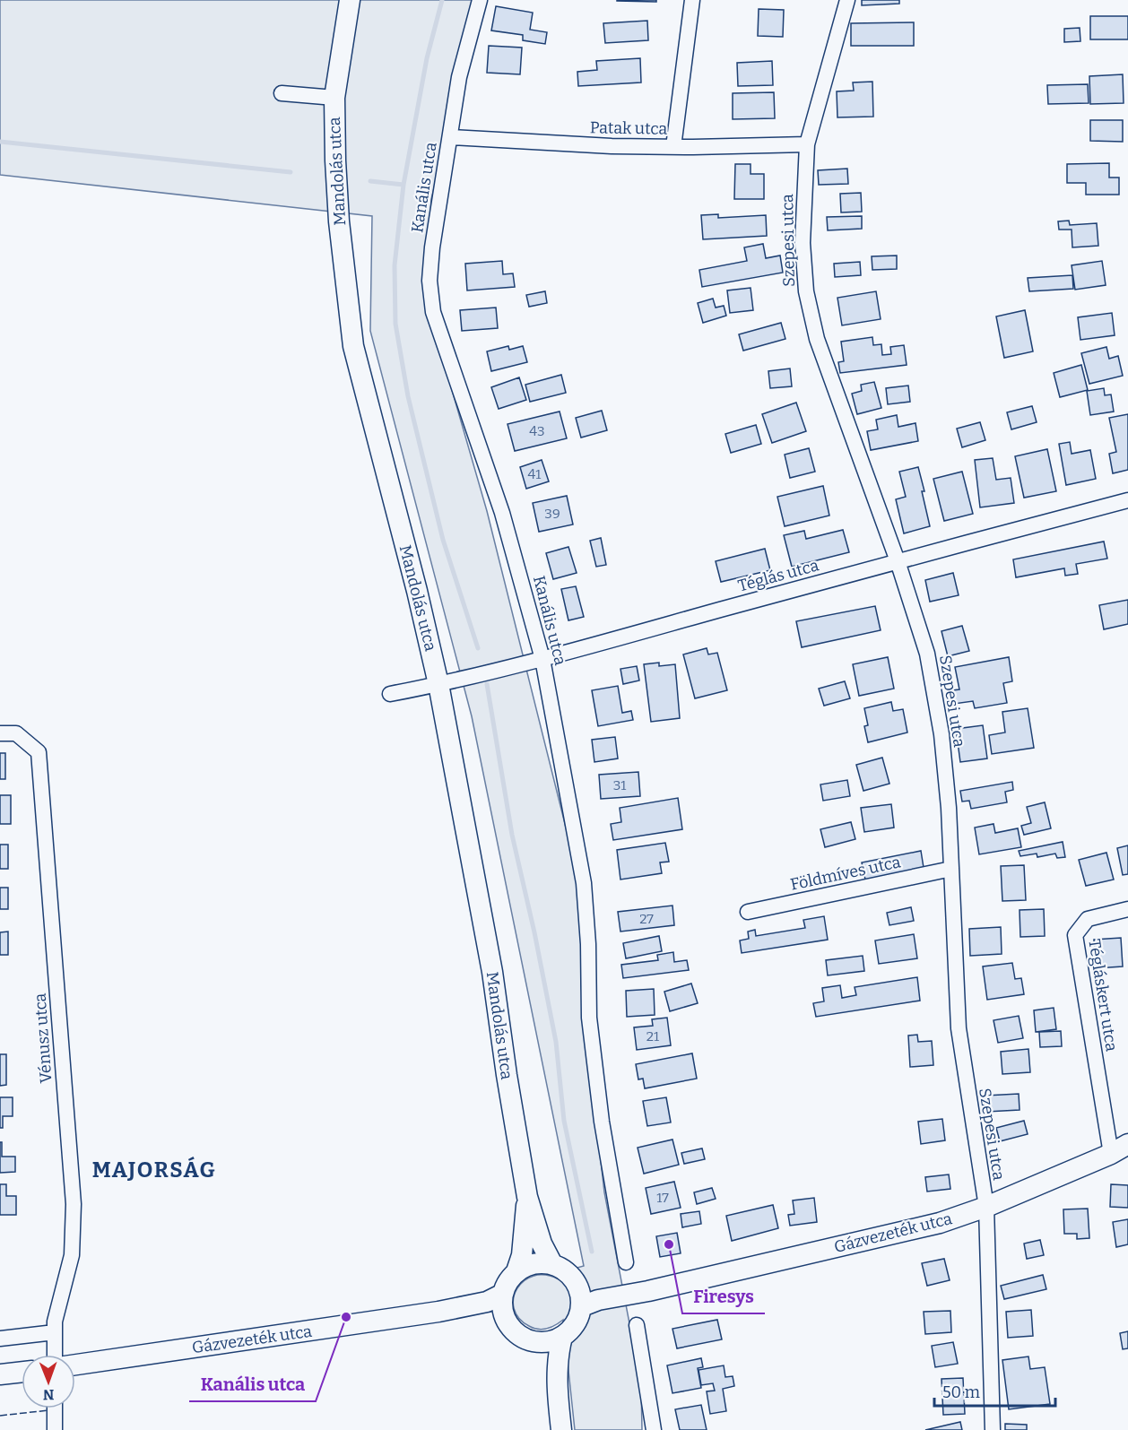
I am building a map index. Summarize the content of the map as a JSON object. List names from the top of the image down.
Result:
{
  "streets": {
    "street": [
      "Patak utca",
      "Mandolás utca",
      "Kanális utca",
      "Szepesi utca",
      "Téglás utca",
      "Földmíves utca",
      "Tégláskert utca",
      "Vénusz utca",
      "Gázvezeték utca"
    ]
  },
  "crossings": [
    ["Patak utca", "Kanális utca"],
    ["Patak utca", "Szepesi utca"],
    ["Mandolás utca", "Téglás utca"],
    ["Mandolás utca", "Gázvezeték utca"],
    ["Kanális utca", "Téglás utca"],
    ["Szepesi utca", "Téglás utca"],
    ["Szepesi utca", "Földmíves utca"],
    ["Szepesi utca", "Gázvezeték utca"],
    ["Tégláskert utca", "Gázvezeték utca"]
  ],
  "districts": ["MAJORSÁG"],
  "places": ["Firesys", "Kanális utca"],
  "house_numbers": [
    "43",
    "41",
    "39",
    "31",
    "27",
    "21",
    "17"
  ],
  "scale_bar": "50 m",
  "north": "bottom"
}
